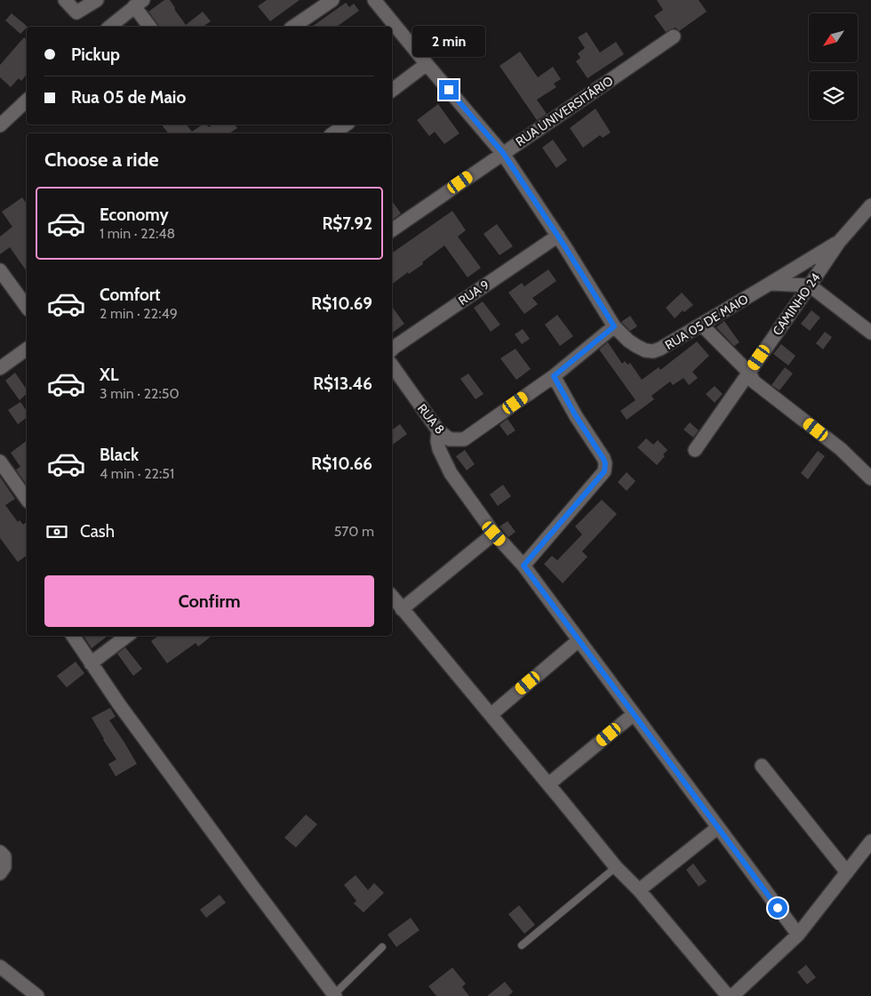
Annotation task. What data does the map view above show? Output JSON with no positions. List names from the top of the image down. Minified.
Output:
{"streets":{"street":["RUA UNIVERSITÁRIO","RUA 9","CAMINHO 24","RUA 05 DE MAIO","RUA 8"]},"crossings":[["RUA UNIVERSITÁRIO","RUA 05 DE MAIO"],["RUA 9","RUA 05 DE MAIO"],["CAMINHO 24","RUA 05 DE MAIO"]],"north":"bottom left","page":{"bubble":"2 min","banner":["Pickup","Rua 05 de Maio"],"heading":"Choose a ride","list":[{"name":"Economy","note":"1 min · 22:48","value":"R$7.92"},{"name":"Comfort","note":"2 min · 22:49","value":"R$10.69"},{"name":"XL","note":"3 min · 22:50","value":"R$13.46"},{"name":"Black","note":"4 min · 22:51","value":"R$10.66"}],"pay":["Cash","570 m"],"buttons":"Confirm"}}
